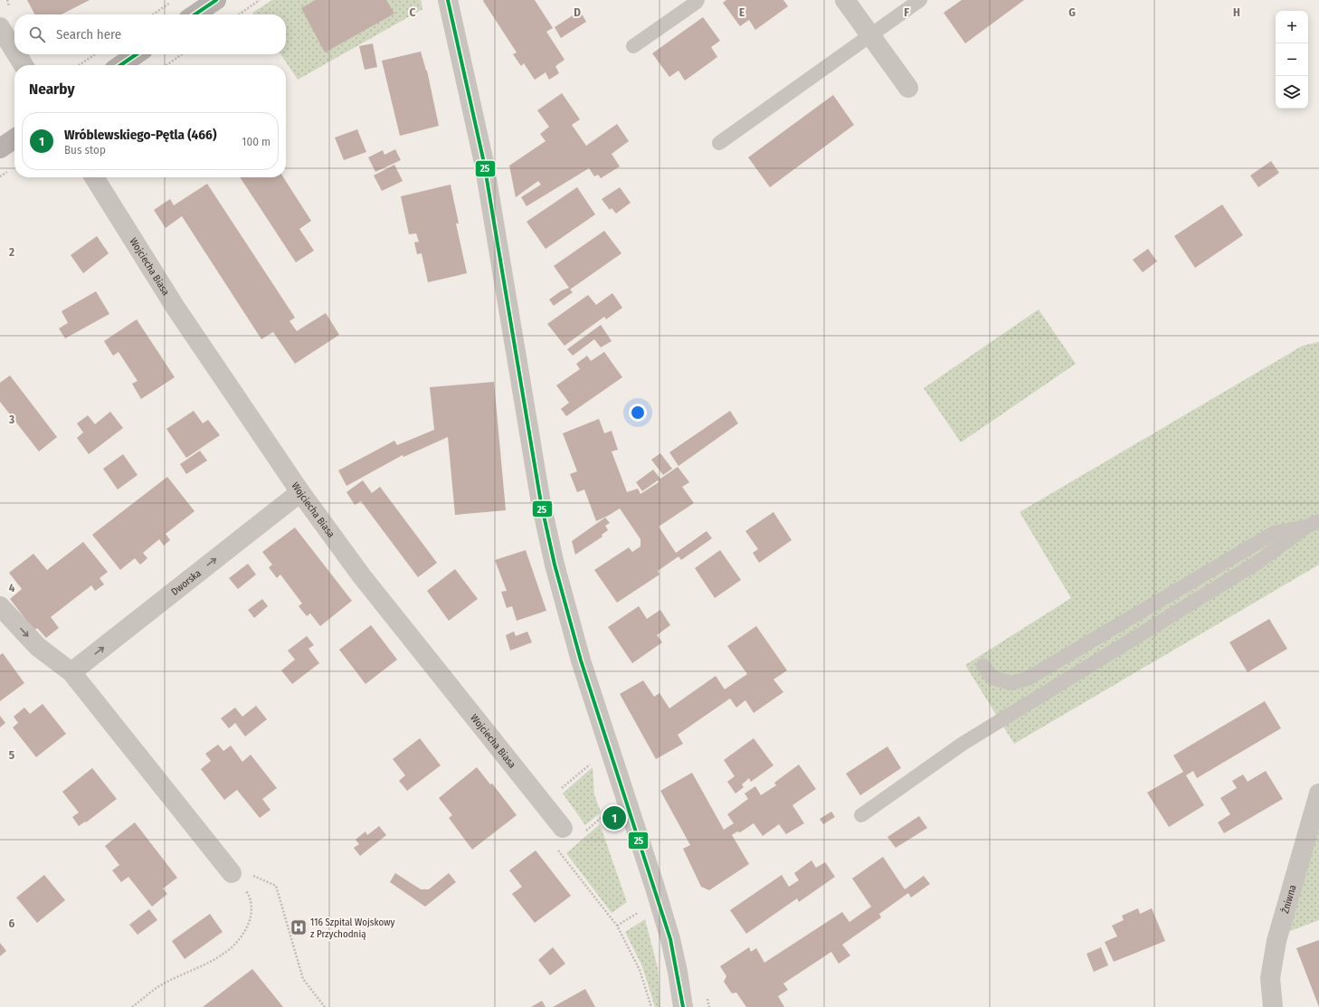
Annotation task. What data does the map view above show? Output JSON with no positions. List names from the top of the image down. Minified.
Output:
{"streets":{"street":["Wojciecha Biasa","Dworska","Żniwna"]},"crossings":[["Wojciecha Biasa","Dworska"]],"one_way":["Dworska"],"places":{"hospital":["116 Szpital Wojskowy z Przychodnią"]},"lines":["transit line 25"],"page":{"map_buttons":["+","−"],"search":"Search here","heading":"Nearby","list":[{"mark":"1","name":"Wróblewskiego-Pętla (466)","note":"Bus stop","value":"100 m"}],"pins":"1"},"grid":{"columns":["C","D","E","F","G","H"],"rows":["2","3","4","5","6"]}}
